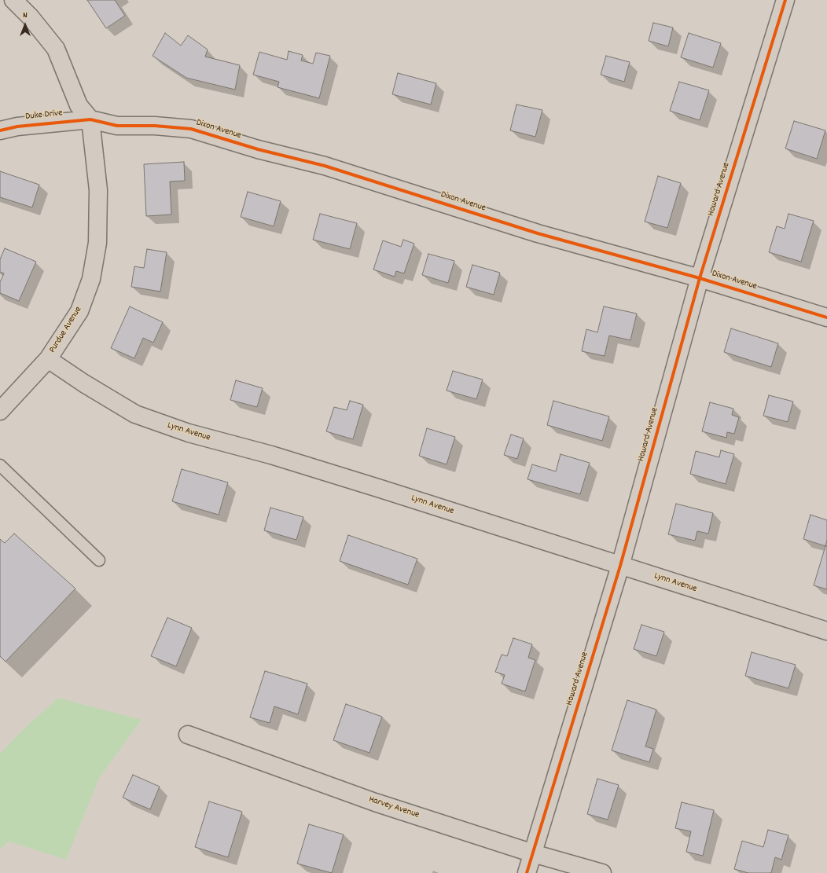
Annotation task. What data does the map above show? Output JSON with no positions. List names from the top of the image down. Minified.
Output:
{"streets":{"street":["Duke Drive","Dixon Avenue","Howard Avenue","Purdue Avenue","Lynn Avenue","Harvey Avenue"]},"crossings":[["Duke Drive","Dixon Avenue"],["Duke Drive","Purdue Avenue"],["Dixon Avenue","Howard Avenue"],["Dixon Avenue","Purdue Avenue"],["Howard Avenue","Lynn Avenue"],["Howard Avenue","Harvey Avenue"],["Purdue Avenue","Lynn Avenue"]],"north":"top"}
